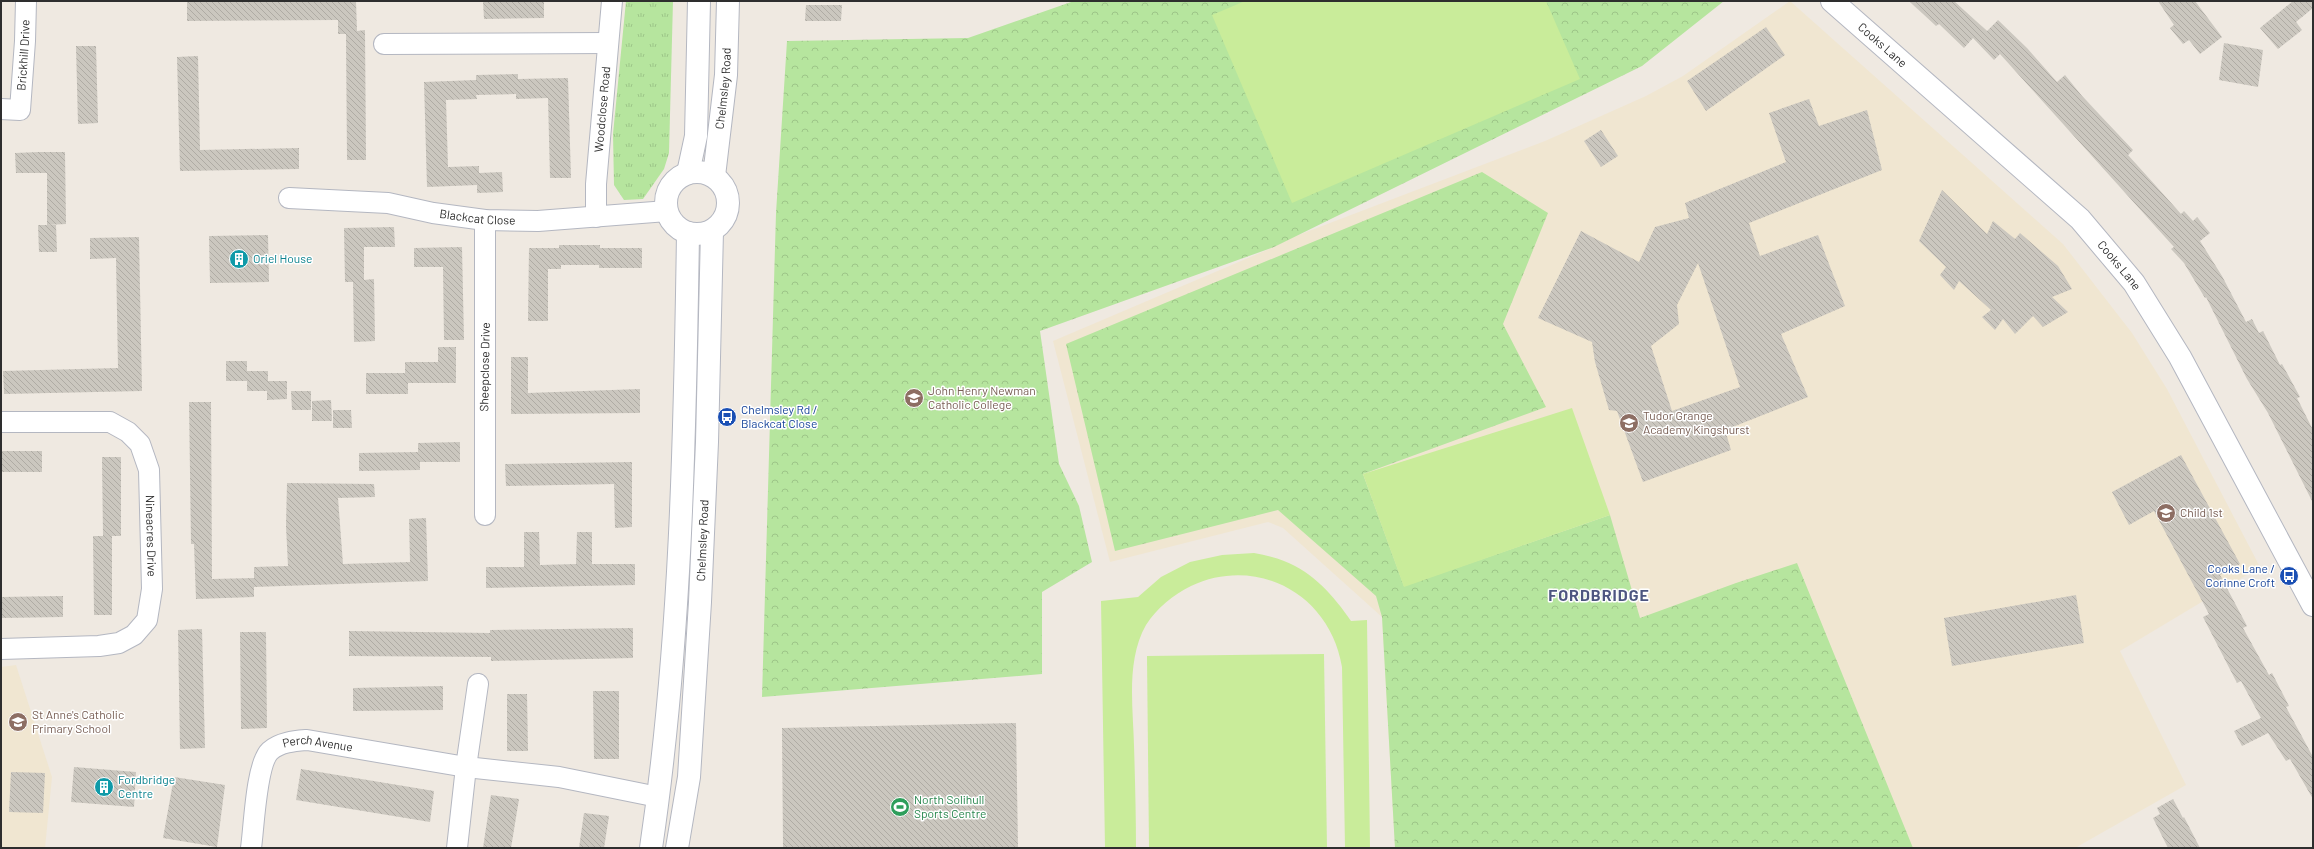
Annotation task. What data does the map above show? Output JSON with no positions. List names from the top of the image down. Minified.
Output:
{"streets":{"street":["Cooks Lane","Brickhill Drive","Chelmsley Road","Woodclose Road","Blackcat Close","Sheepclose Drive","Nineacres Drive","Perch Avenue"]},"crossings":[["Chelmsley Road","Blackcat Close"],["Chelmsley Road","Perch Avenue"],["Woodclose Road","Blackcat Close"],["Blackcat Close","Sheepclose Drive"]],"districts":["FORDBRIDGE"],"places":{"building":["Oriel House","Fordbridge Centre"],"school or university":["John Henry Newman Catholic College","Tudor Grange Academy Kingshurst","Child 1st","St Anne's Catholic Primary School"],"bus stop":["Chelmsley Rd / Blackcat Close","Cooks Lane / Corinne Croft"],"sports":["North Solihull Sports Centre"]}}
